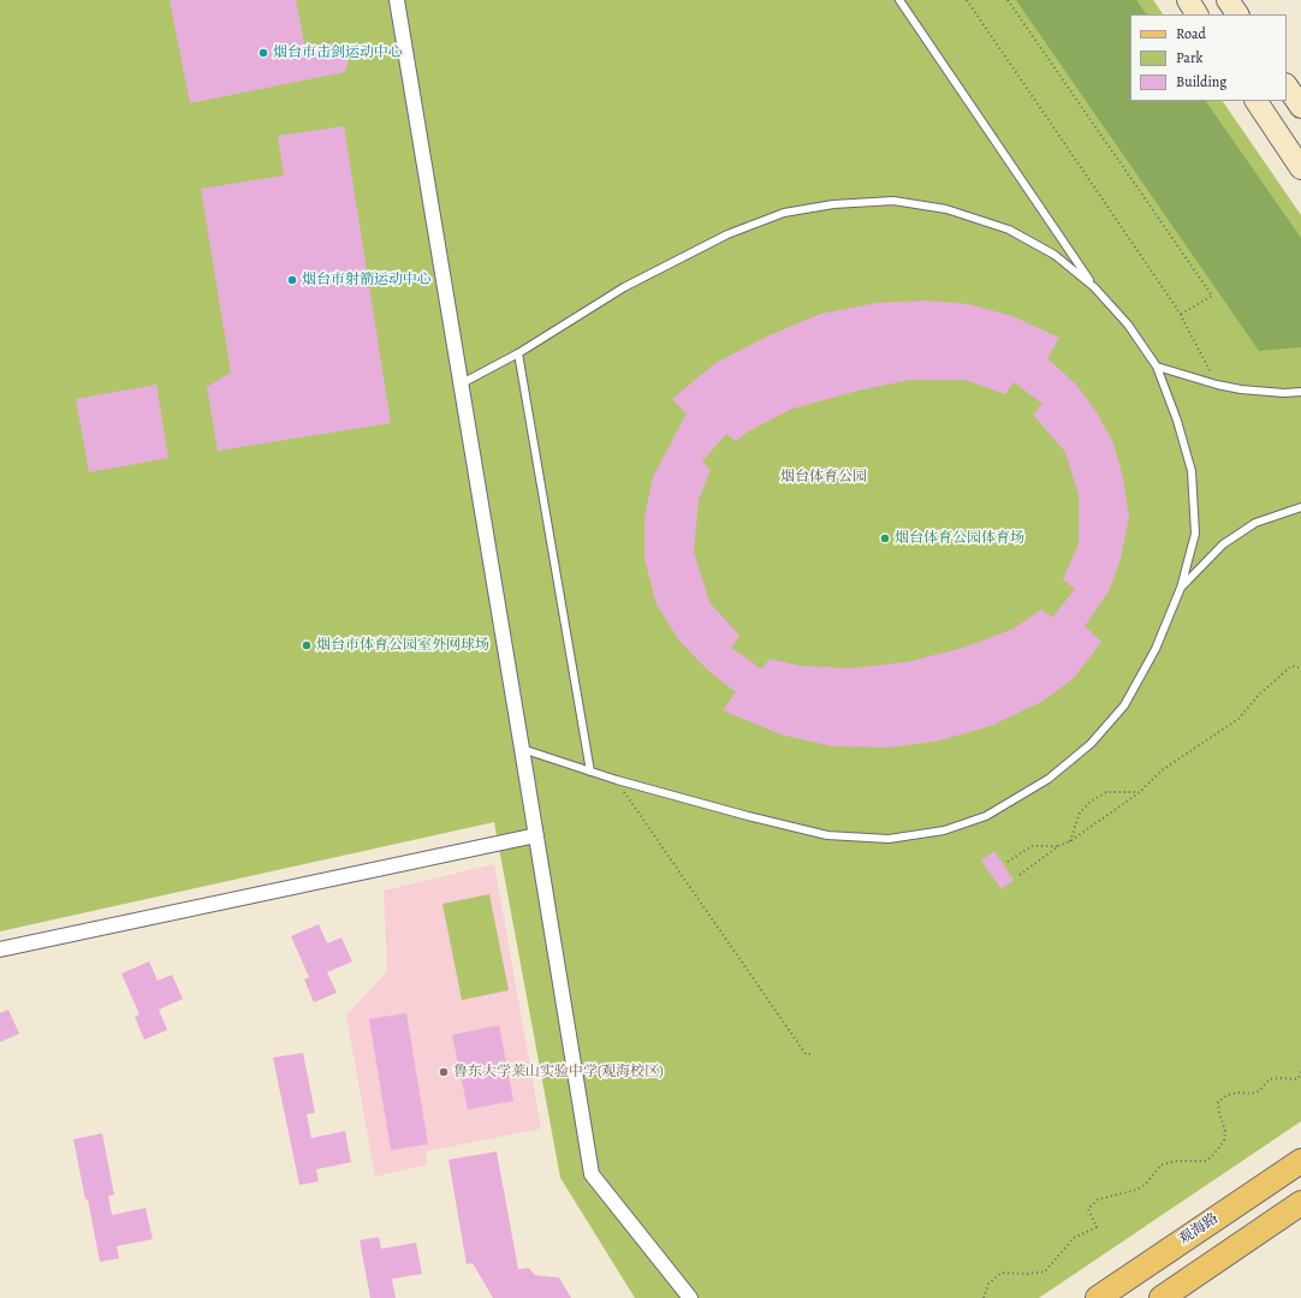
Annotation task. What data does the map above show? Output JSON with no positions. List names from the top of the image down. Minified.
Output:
{"streets":{"main road":["观海路"]},"parks":["烟台体育公园"],"places":["烟台市击剑运动中心","烟台市射箭运动中心","烟台体育公园体育场","烟台市体育公园室外网球场","鲁东大学莱山实验中学(观海校区)"],"legend":["Road","Park","Building"]}
